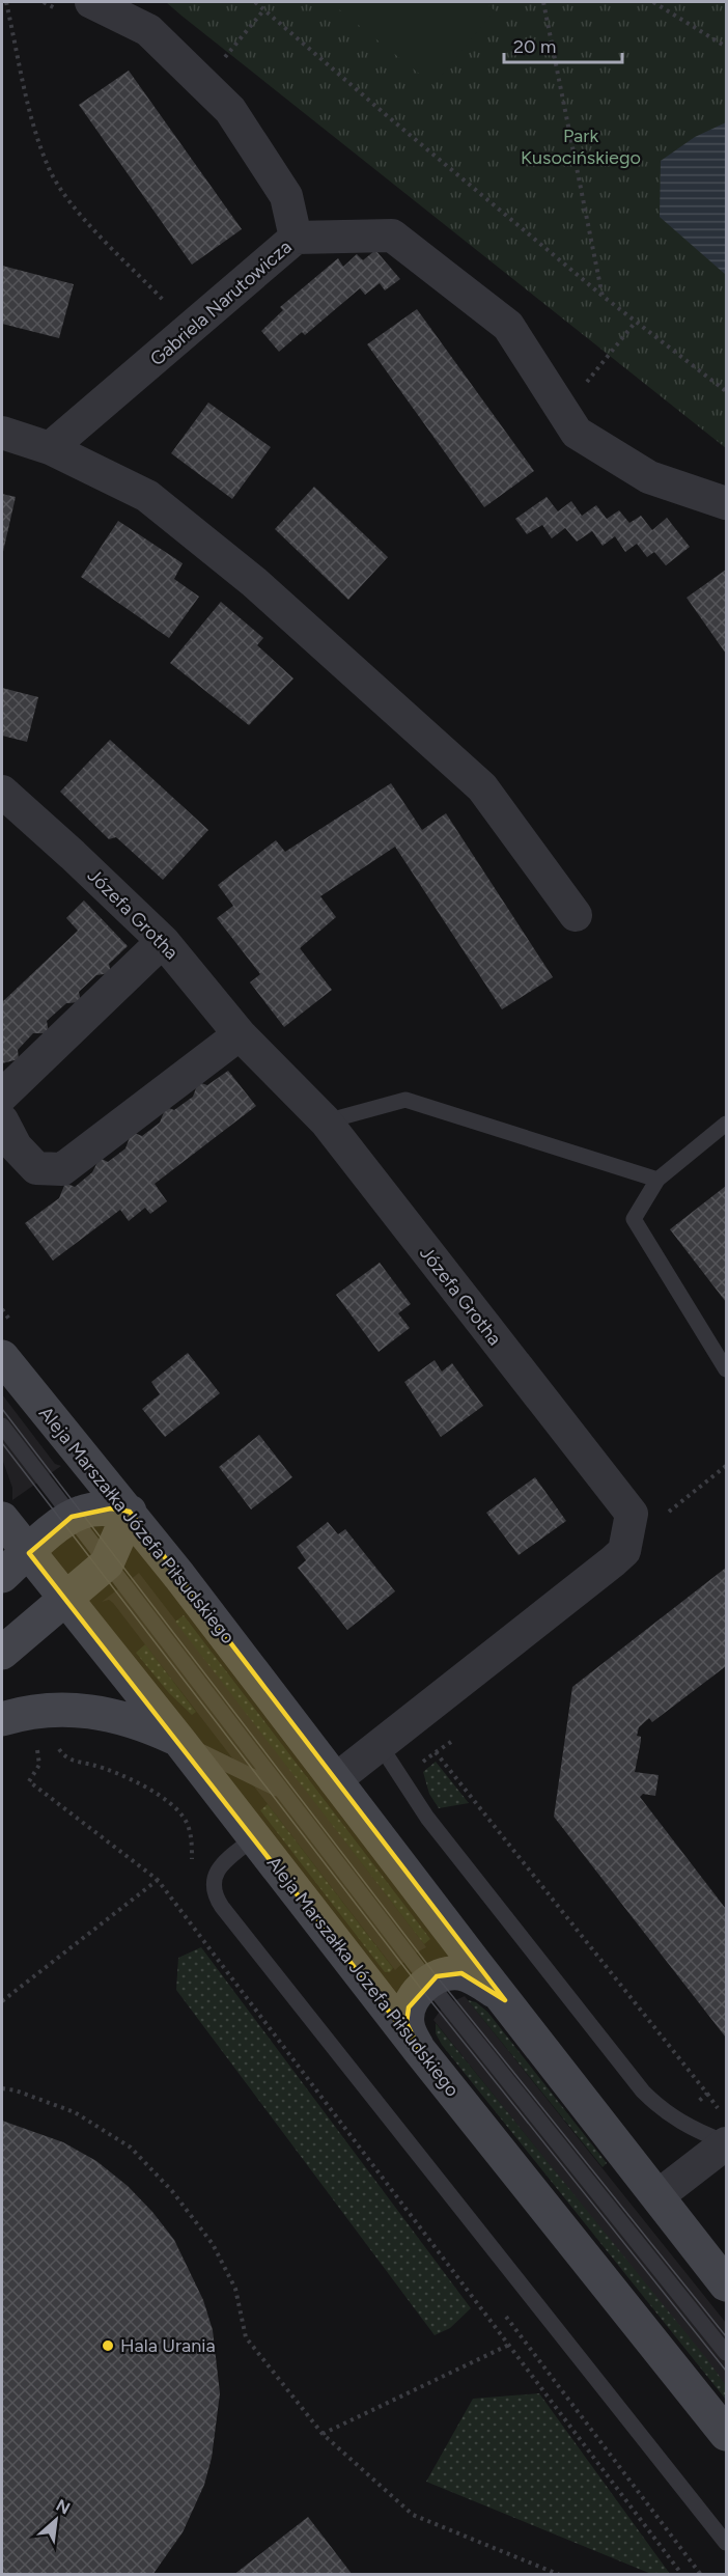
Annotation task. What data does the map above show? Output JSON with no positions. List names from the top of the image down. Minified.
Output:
{"streets":{"street":["Gabriela Narutowicza","Józefa Grotha","Aleja Marszałka Józefa Piłsudskiego"]},"parks":["Park Kusocińskiego"],"places":["Hala Urania"],"scale_bar":"20 m","north":"top right"}
